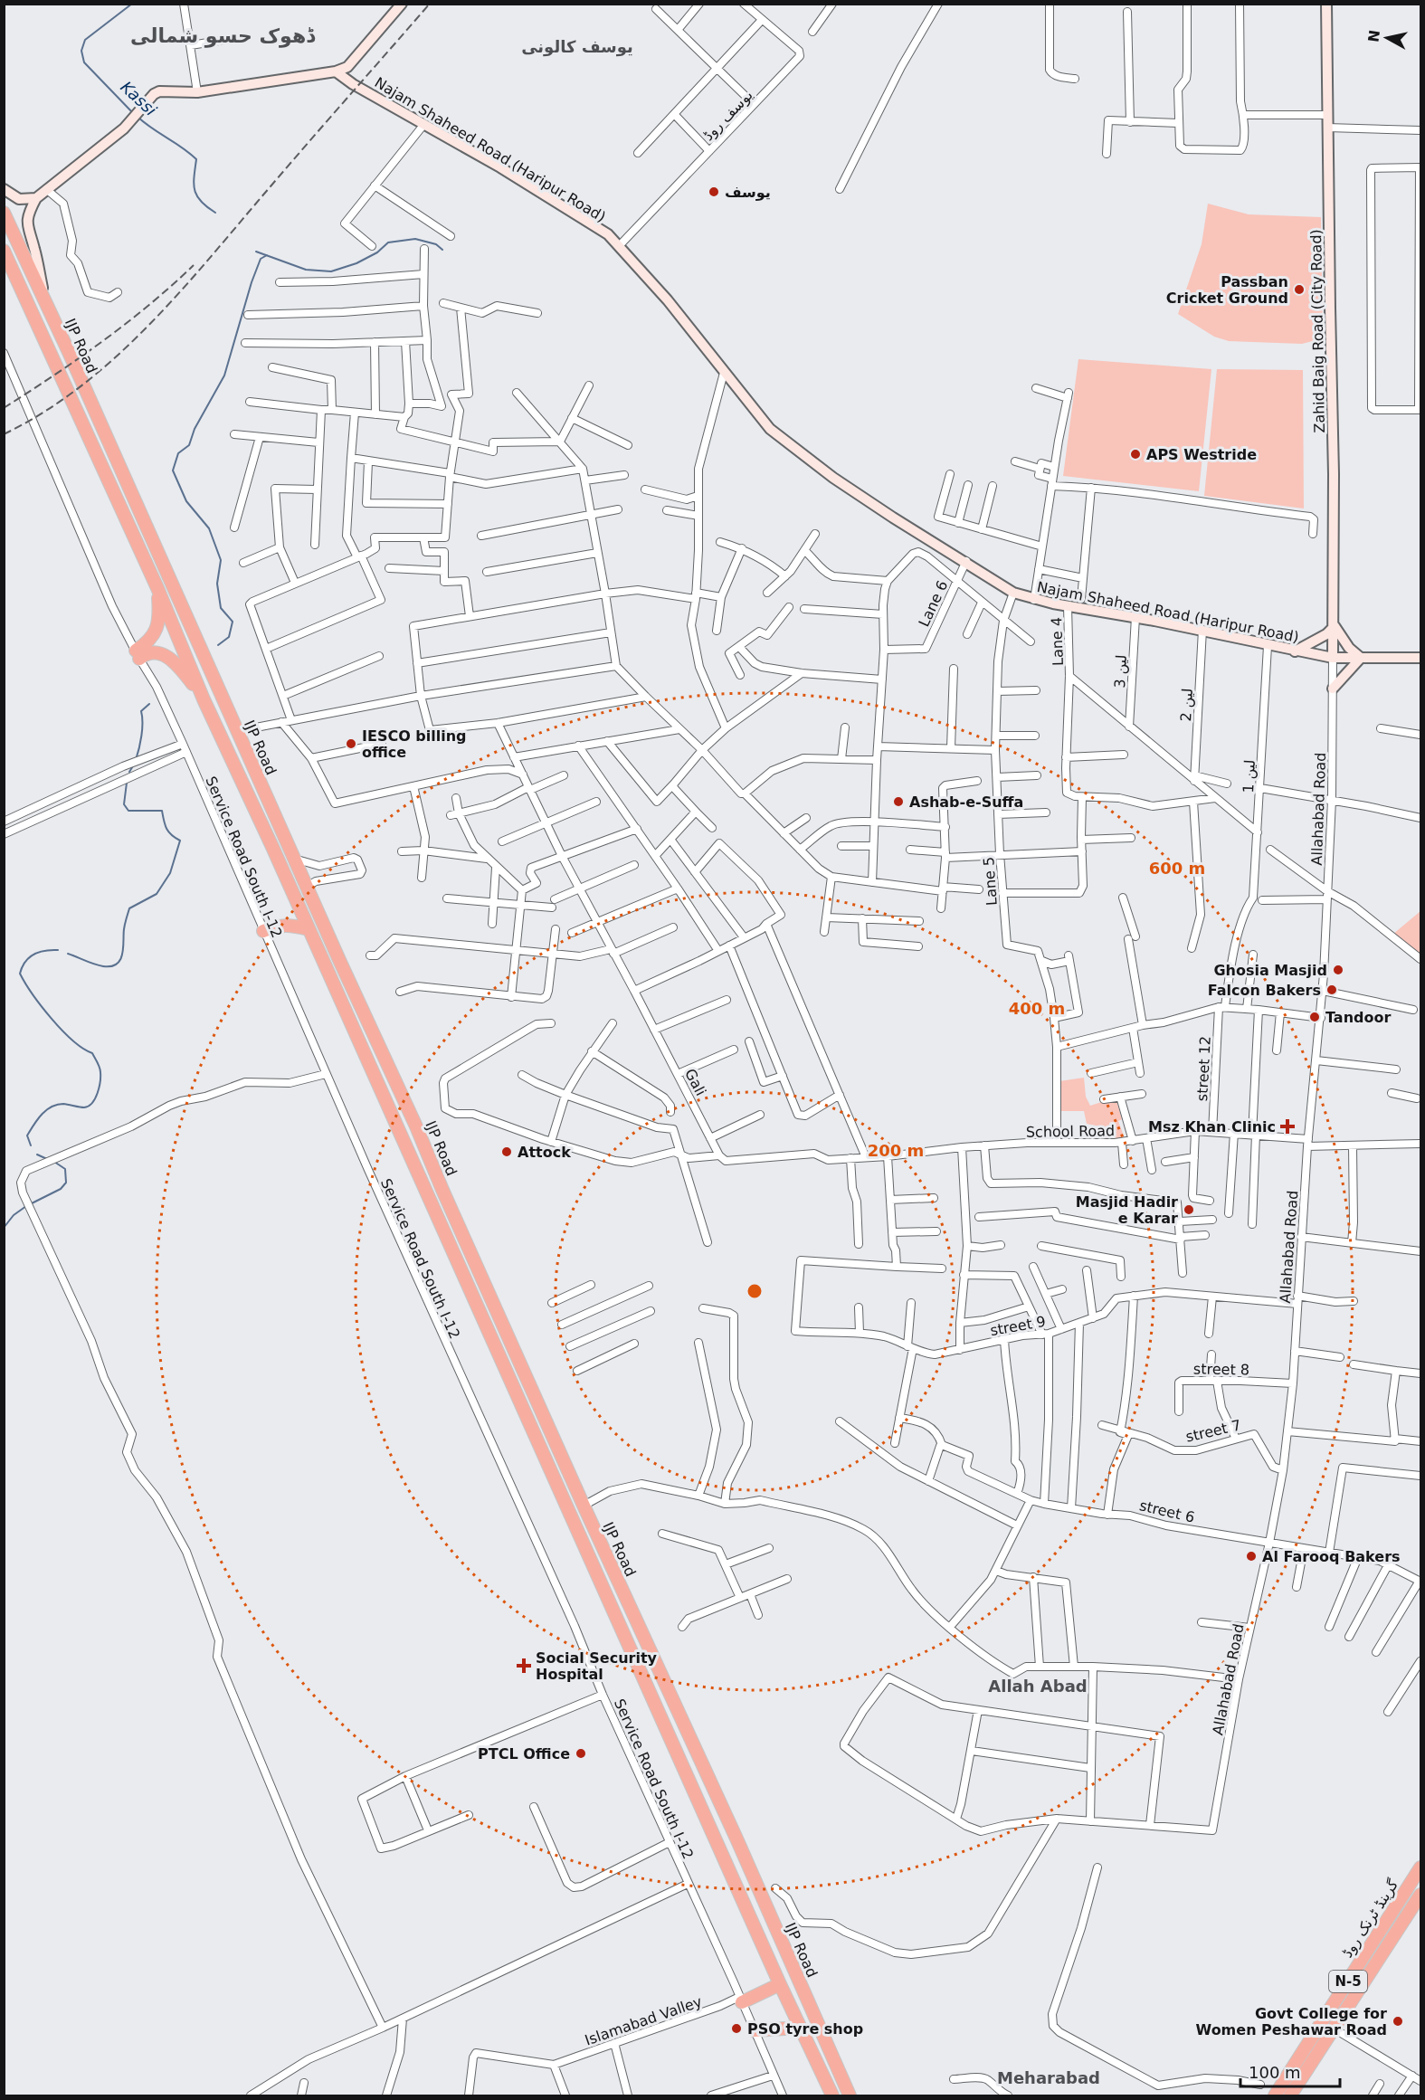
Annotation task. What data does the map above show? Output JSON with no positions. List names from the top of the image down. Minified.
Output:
{"streets":{"highway":["IJP Road","گرینڈ ٹرنک روڈ","N-5"],"main road":["Najam Shaheed Road (Haripur Road)","Zahid Baig Road (City Road)"],"street":["یوسف روڈ","Lane 6","Lane 4","لین 3","لین 2","لین 1","Allahabad Road","Service Road South I-12","Lane 5","street 12","Gali","School Road","street 9","street 8","street 7","street 6","Islamabad Valley"]},"crossings":[["یوسف روڈ","Najam Shaheed Road (Haripur Road)"],["Najam Shaheed Road (Haripur Road)","Zahid Baig Road (City Road)"],["Najam Shaheed Road (Haripur Road)","Lane 6"],["Najam Shaheed Road (Haripur Road)","Lane 4"],["Najam Shaheed Road (Haripur Road)","لین 3"],["Najam Shaheed Road (Haripur Road)","لین 2"],["Najam Shaheed Road (Haripur Road)","لین 1"],["Najam Shaheed Road (Haripur Road)","Allahabad Road"],["Najam Shaheed Road (Haripur Road)","Lane 5"],["Zahid Baig Road (City Road)","Allahabad Road"],["لین 1","street 12"],["Allahabad Road","School Road"],["Allahabad Road","street 9"],["Allahabad Road","street 8"],["Allahabad Road","street 7"],["Allahabad Road","street 6"],["Service Road South I-12","Islamabad Valley"],["street 12","School Road"],["Gali","School Road"]],"districts":["ڈھوک حسو شمالی","یوسف کالونی","Allah Abad","Meharabad"],"water":["Kassi"],"places":{"other":["یوسف","Passban Cricket Ground","APS Westride","IESCO billing office","Ashab-e-Suffa","Ghosia Masjid","Falcon Bakers","Tandoor","Attock","Masjid Hadir e Karar","Al Farooq Bakers","PTCL Office","Govt College for Women Peshawar Road","PSO tyre shop"],"health":["Msz Khan Clinic","Social Security Hospital"]},"scale_bar":"100 m","north":"left","rings":["600 m","400 m","200 m"]}
